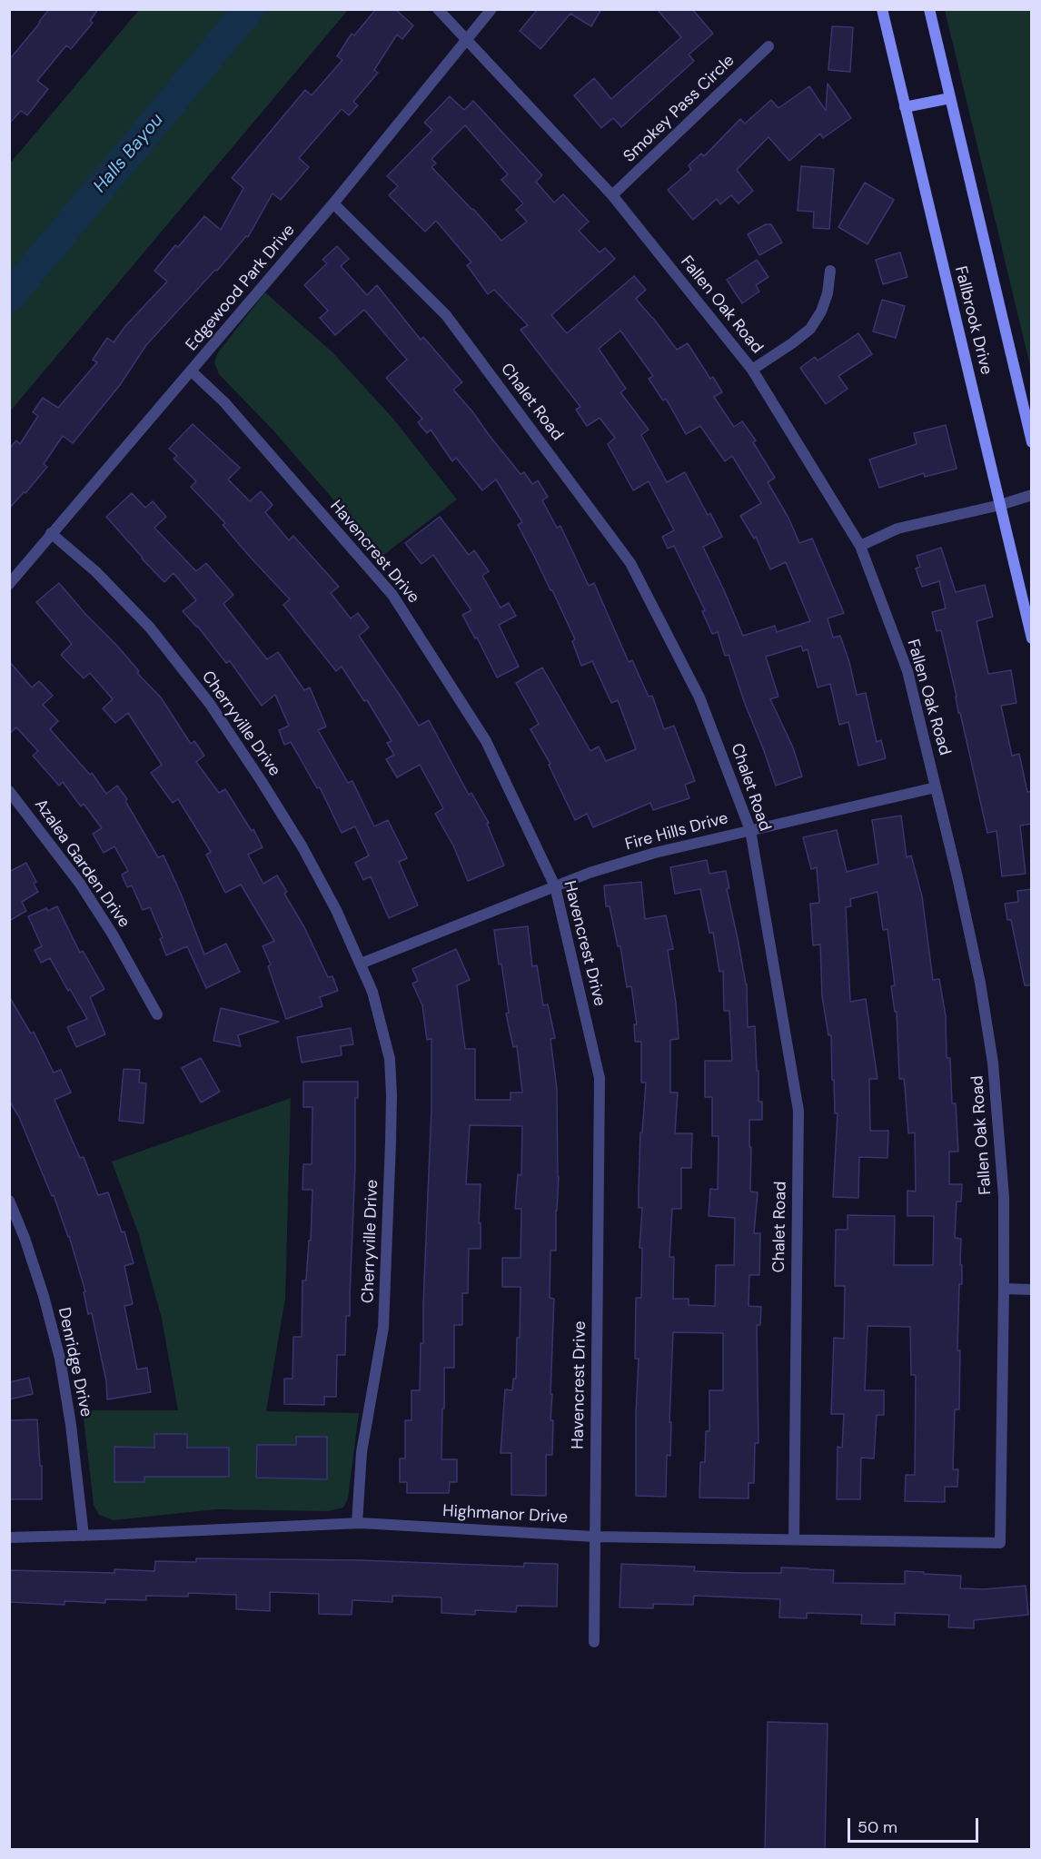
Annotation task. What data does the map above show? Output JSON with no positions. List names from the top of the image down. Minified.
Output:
{"streets":{"main road":["Fallbrook Drive"],"street":["Smokey Pass Circle","Edgewood Park Drive","Fallen Oak Road","Chalet Road","Havencrest Drive","Cherryville Drive","Fire Hills Drive","Azalea Garden Drive","Denridge Drive","Highmanor Drive"]},"crossings":[["Smokey Pass Circle","Fallen Oak Road"],["Edgewood Park Drive","Fallen Oak Road"],["Edgewood Park Drive","Chalet Road"],["Edgewood Park Drive","Havencrest Drive"],["Edgewood Park Drive","Cherryville Drive"],["Fallen Oak Road","Fire Hills Drive"],["Fallen Oak Road","Highmanor Drive"],["Chalet Road","Fire Hills Drive"],["Chalet Road","Highmanor Drive"],["Havencrest Drive","Fire Hills Drive"],["Havencrest Drive","Highmanor Drive"],["Cherryville Drive","Highmanor Drive"],["Denridge Drive","Highmanor Drive"]],"water":["Halls Bayou"],"scale_bar":"50 m"}
